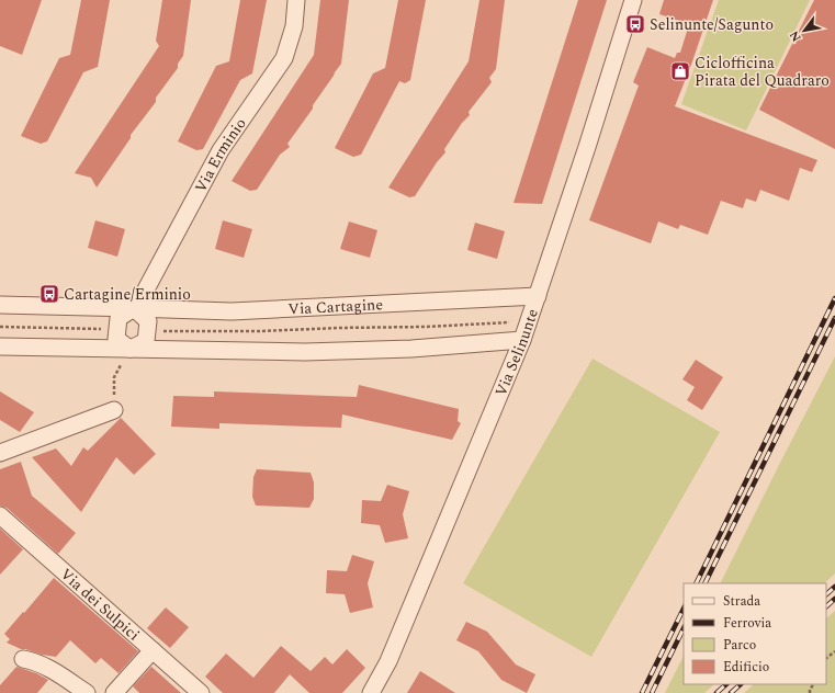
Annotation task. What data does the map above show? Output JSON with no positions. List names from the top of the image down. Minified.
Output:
{"streets":{"street":["Via Erminio","Via Cartagine","Via Selinunte","Via dei Sulpici"]},"crossings":[["Via Erminio","Via Cartagine"],["Via Cartagine","Via Selinunte"]],"places":{"bus stop":["Selinunte/Sagunto","Cartagine/Erminio"],"shop":["Ciclofficina Pirata del Quadraro"]},"legend":["Strada","Ferrovia","Parco","Edificio"],"north":"bottom left"}
